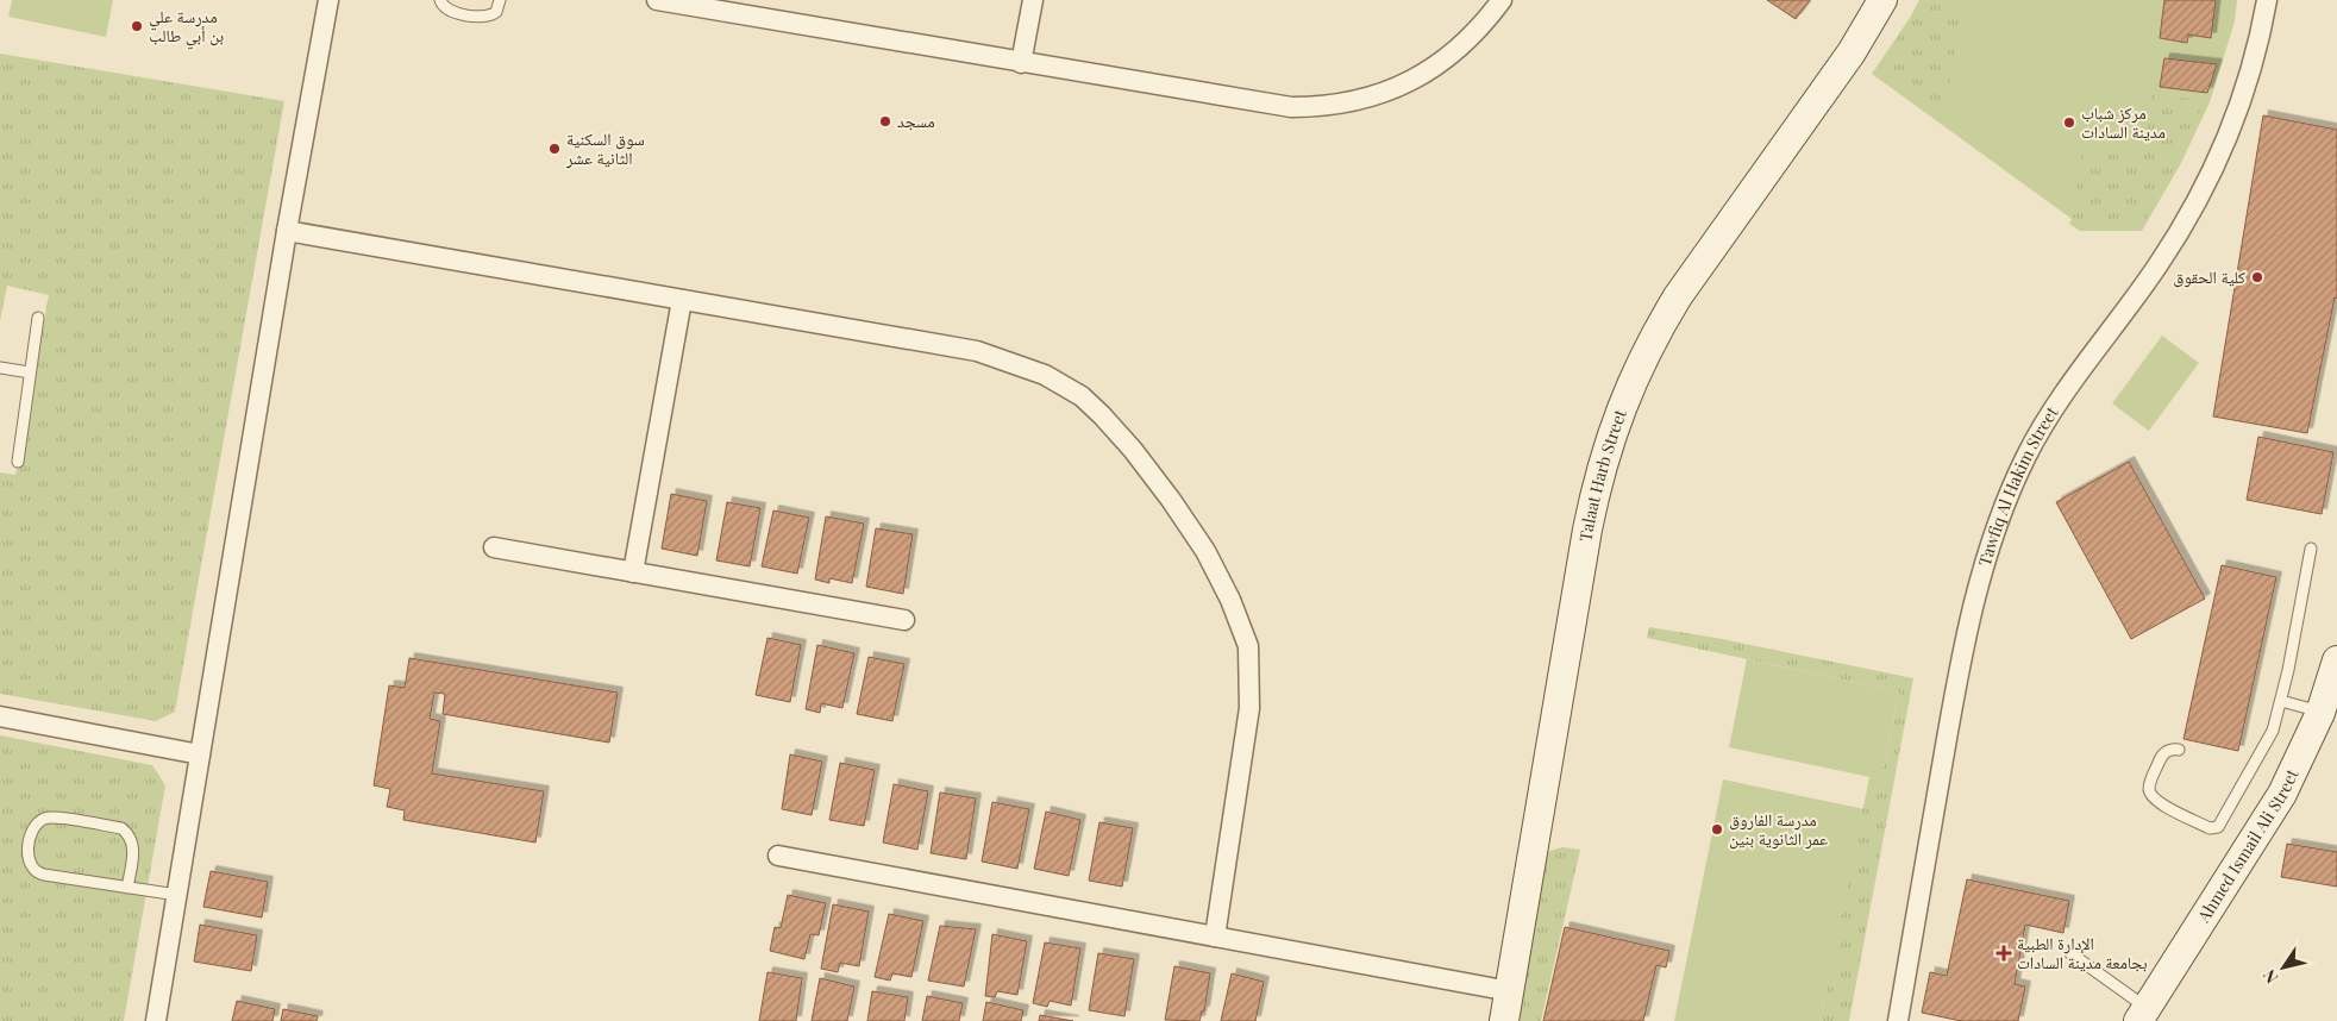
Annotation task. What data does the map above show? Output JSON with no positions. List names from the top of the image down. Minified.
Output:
{"streets":{"street":["Talaat Harb Street","Tawfiq Al Hakim Street","Ahmed Ismail Ali Street"]},"places":{"other":["مدرسة علي بن أبي طالب","مسجد","مركز شباب مدينة السادات","سوق السكنية الثانية عشر","كلية الحقوق","مدرسة الفاروق عمر الثانوية بنين"],"health":["الإدارة الطبية بجامعة مدينة السادات"]},"north":"bottom left"}
